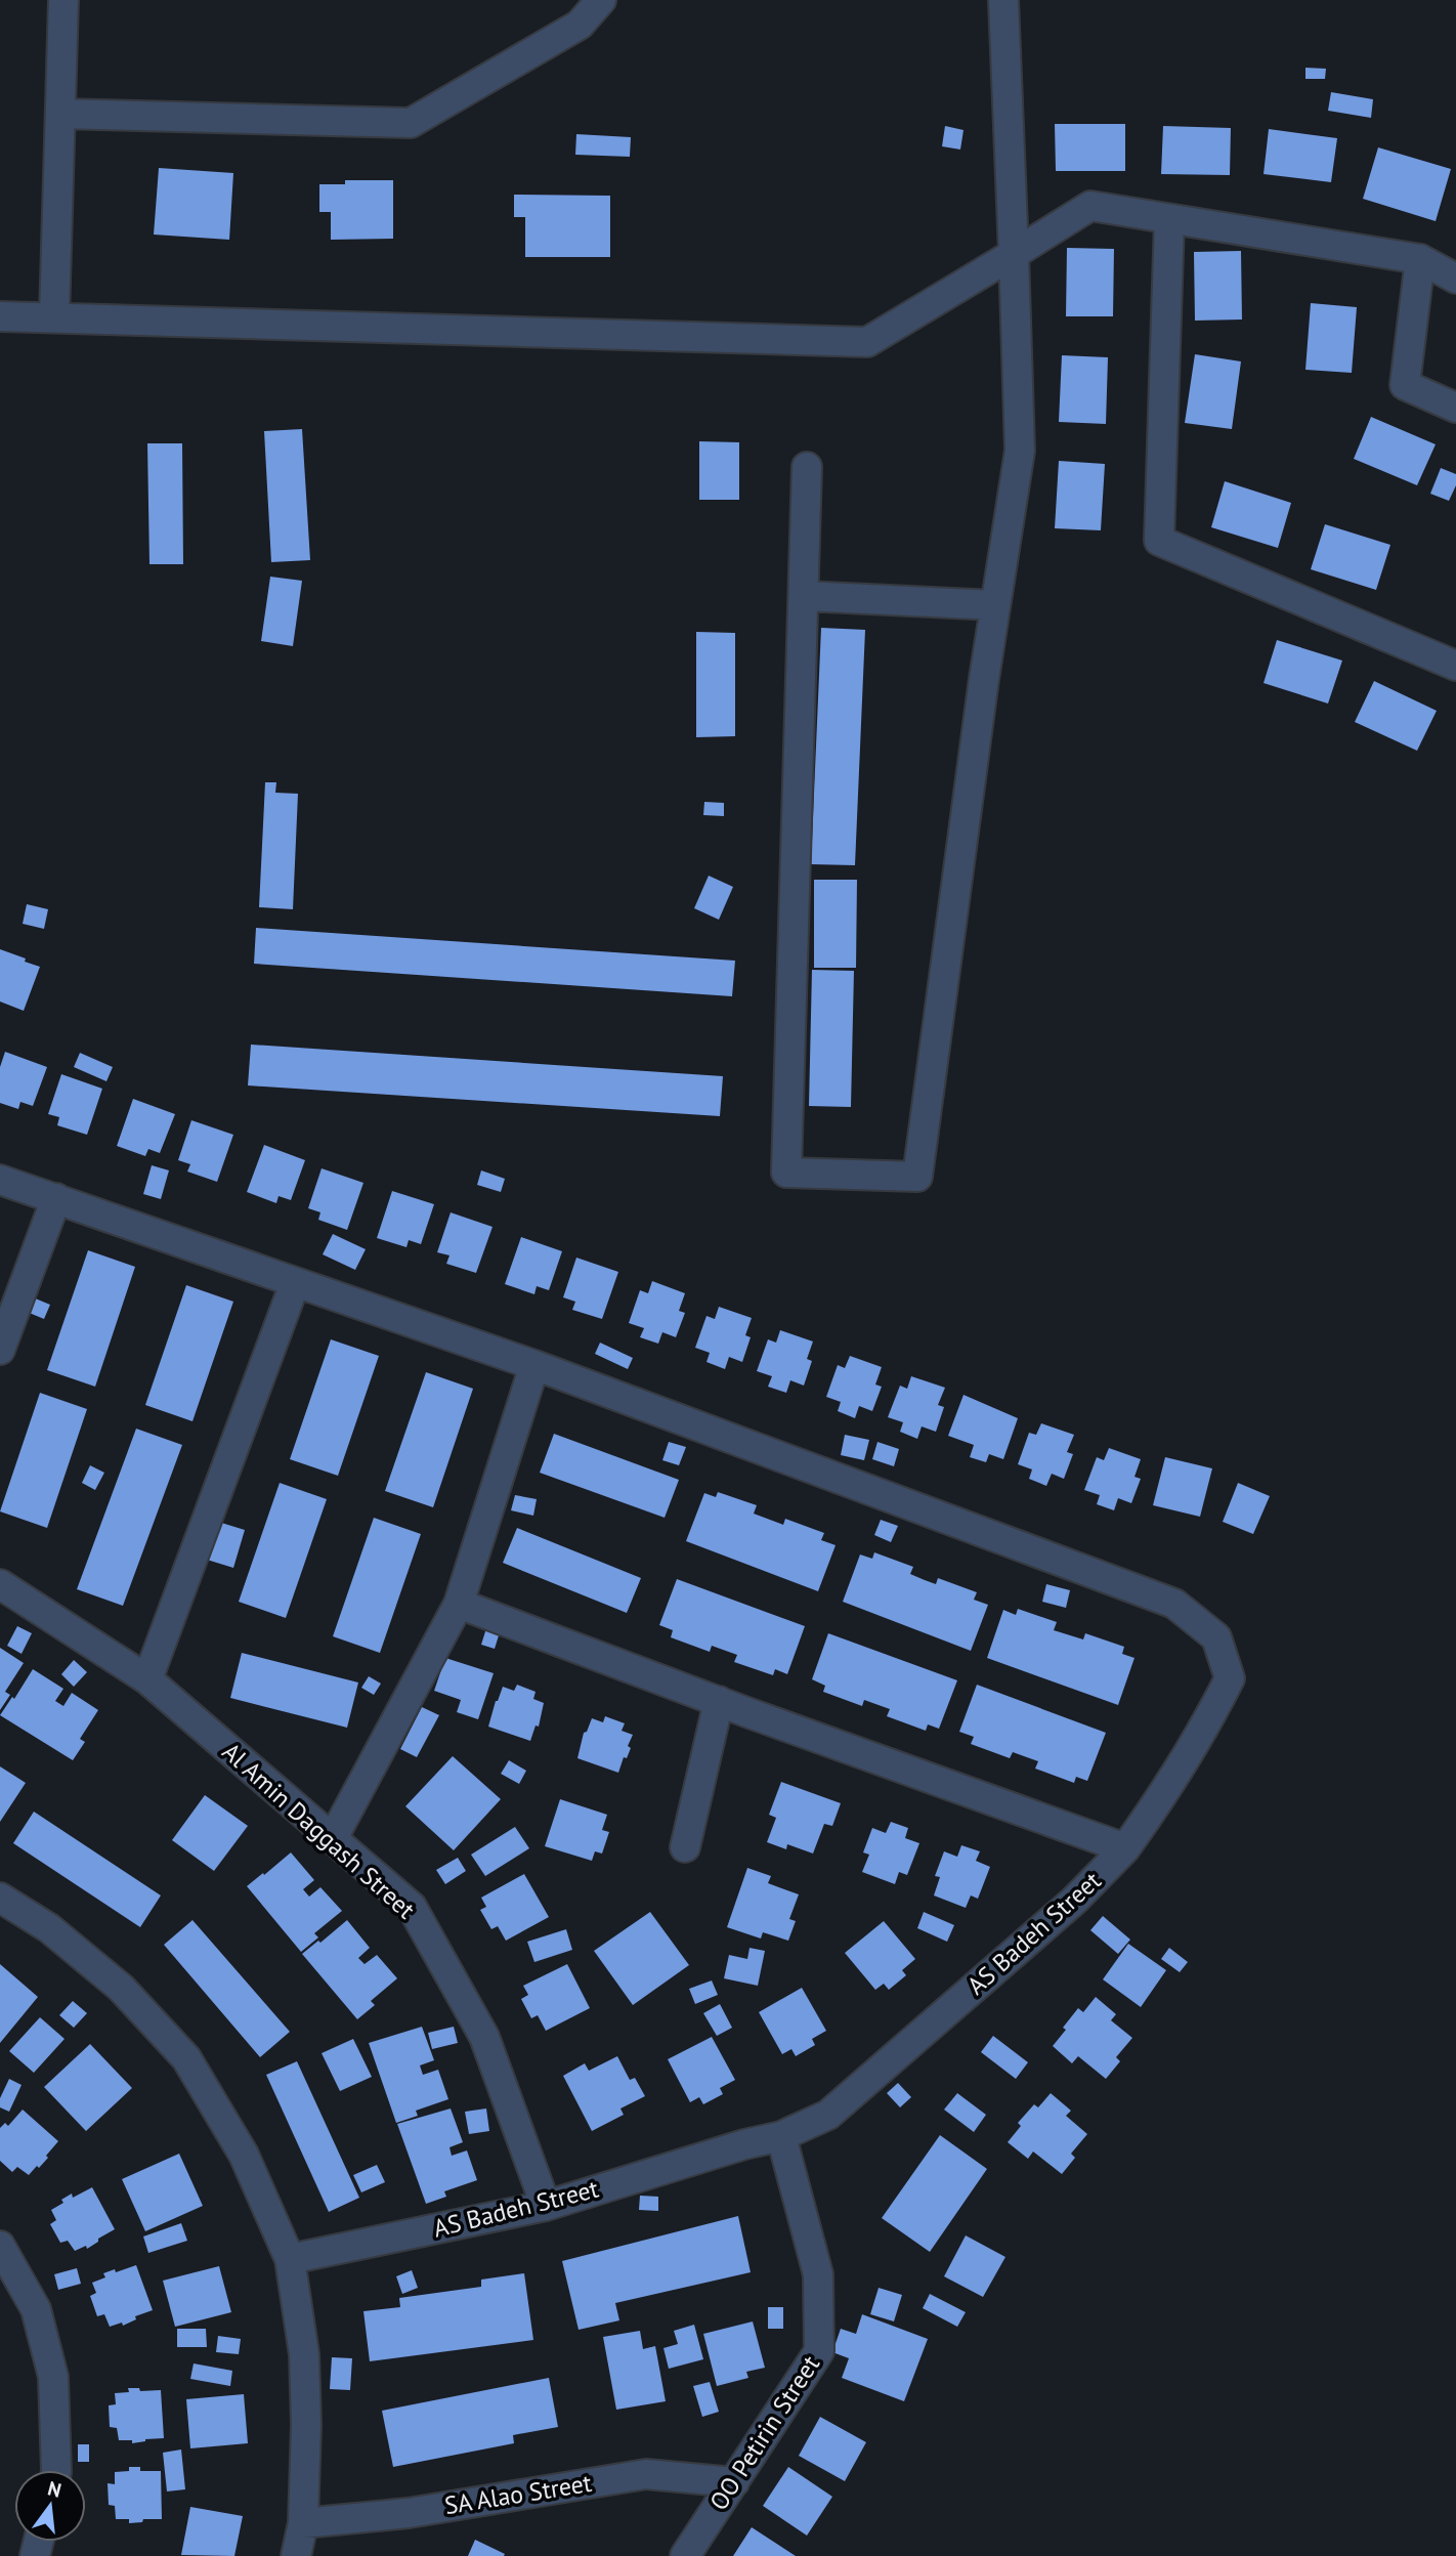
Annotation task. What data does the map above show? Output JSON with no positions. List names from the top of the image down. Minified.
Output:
{"streets":{"street":["Al Amin Daggash Street","AS Badeh Street","OO Petirin Street","SA Alao Street"]},"crossings":[["Al Amin Daggash Street","AS Badeh Street"],["AS Badeh Street","OO Petirin Street"],["OO Petirin Street","SA Alao Street"]],"north":"top"}
